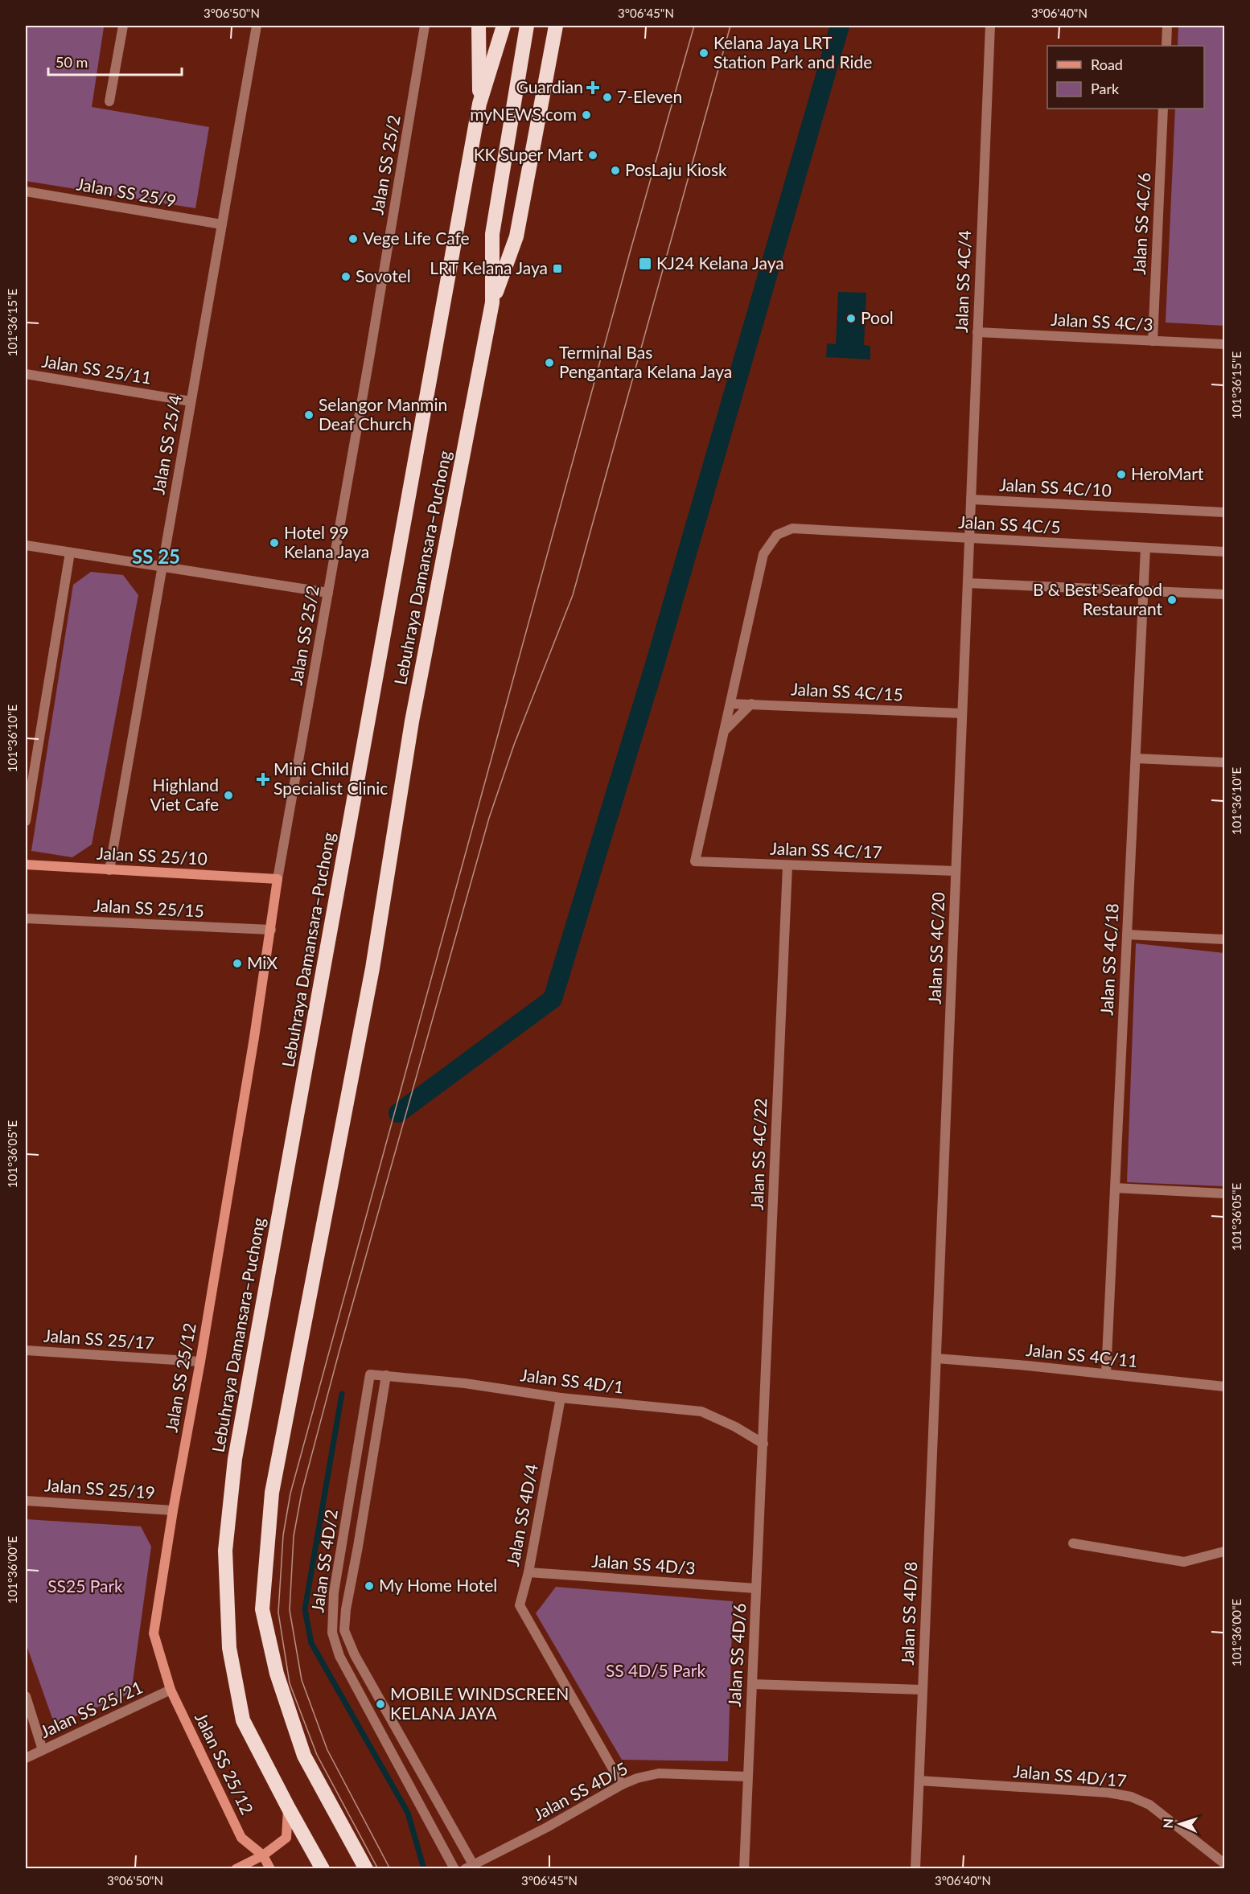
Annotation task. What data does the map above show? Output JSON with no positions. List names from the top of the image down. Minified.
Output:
{"streets":{"highway":["Lebuhraya Damansara–Puchong"],"street":["Jalan SS 25/2","Jalan SS 25/9","Jalan SS 4C/6","Jalan SS 4C/4","Jalan SS 4C/3","Jalan SS 25/11","Jalan SS 25/4","Jalan SS 4C/10","Jalan SS 4C/5","Jalan SS 4C/15","Jalan SS 4C/17","Jalan SS 25/10","Jalan SS 25/15","Jalan SS 4C/20","Jalan SS 4C/18","Jalan SS 4C/22","Jalan SS 25/17","Jalan SS 4C/11","Jalan SS 25/12","Jalan SS 4D/1","Jalan SS 25/19","Jalan SS 4D/4","Jalan SS 4D/2","Jalan SS 4D/3","Jalan SS 4D/8","Jalan SS 4D/6","Jalan SS 25/21","Jalan SS 4D/17","Jalan SS 4D/5"]},"crossings":[["Jalan SS 25/2","Jalan SS 25/10"],["Jalan SS 25/2","Jalan SS 25/12"],["Jalan SS 25/9","Jalan SS 25/4"],["Jalan SS 4C/6","Jalan SS 4C/3"],["Jalan SS 4C/4","Jalan SS 4C/3"],["Jalan SS 4C/4","Jalan SS 4C/10"],["Jalan SS 4C/4","Jalan SS 4C/5"],["Jalan SS 4C/4","Jalan SS 4C/20"],["Jalan SS 25/11","Jalan SS 25/4"],["Jalan SS 25/4","Jalan SS 25/10"],["Jalan SS 4C/5","Jalan SS 4C/15"],["Jalan SS 4C/5","Jalan SS 4C/20"],["Jalan SS 4C/5","Jalan SS 4C/18"],["Jalan SS 4C/15","Jalan SS 4C/20"],["Jalan SS 4C/17","Jalan SS 4C/20"],["Jalan SS 4C/17","Jalan SS 4C/22"],["Jalan SS 25/10","Jalan SS 25/12"],["Jalan SS 25/15","Jalan SS 25/12"],["Jalan SS 4C/20","Jalan SS 4C/11"],["Jalan SS 4C/20","Jalan SS 4D/8"],["Jalan SS 4C/18","Jalan SS 4C/11"],["Jalan SS 4C/22","Jalan SS 4D/1"],["Jalan SS 4C/22","Jalan SS 4D/6"],["Jalan SS 25/17","Jalan SS 25/12"],["Jalan SS 4C/11","Jalan SS 4D/8"],["Jalan SS 25/12","Jalan SS 25/19"],["Jalan SS 25/12","Jalan SS 25/21"],["Jalan SS 4D/1","Jalan SS 4D/4"],["Jalan SS 4D/1","Jalan SS 4D/2"],["Jalan SS 4D/1","Jalan SS 4D/6"],["Jalan SS 4D/4","Jalan SS 4D/3"],["Jalan SS 4D/4","Jalan SS 4D/5"],["Jalan SS 4D/3","Jalan SS 4D/6"],["Jalan SS 4D/8","Jalan SS 4D/17"],["Jalan SS 4D/6","Jalan SS 4D/5"]],"districts":["SS 25"],"parks":["SS25 Park","SS 4D/5 Park"],"places":{"other":["Kelana Jaya LRT Station Park and Ride","7-Eleven","myNEWS.com","KK Super Mart","PosLaju Kiosk","Vege Life Cafe","Sovotel","Pool","Terminal Bas Pengantara Kelana Jaya","Selangor Manmin Deaf Church","HeroMart","Hotel 99 Kelana Jaya","B & Best Seafood Restaurant","Highland Viet Cafe","MiX","My Home Hotel","MOBILE WINDSCREEN KELANA JAYA"],"health":["Guardian","Mini Child Specialist Clinic"],"transit":["KJ24 Kelana Jaya","LRT Kelana Jaya"]},"legend":["Road","Park"],"scale_bar":"50 m","north":"left","coordinates":["3°06'50\"N","3°06'45\"N","3°06'40\"N","101°36'15\"E","101°36'10\"E","101°36'05\"E","101°36'00\"E"]}
